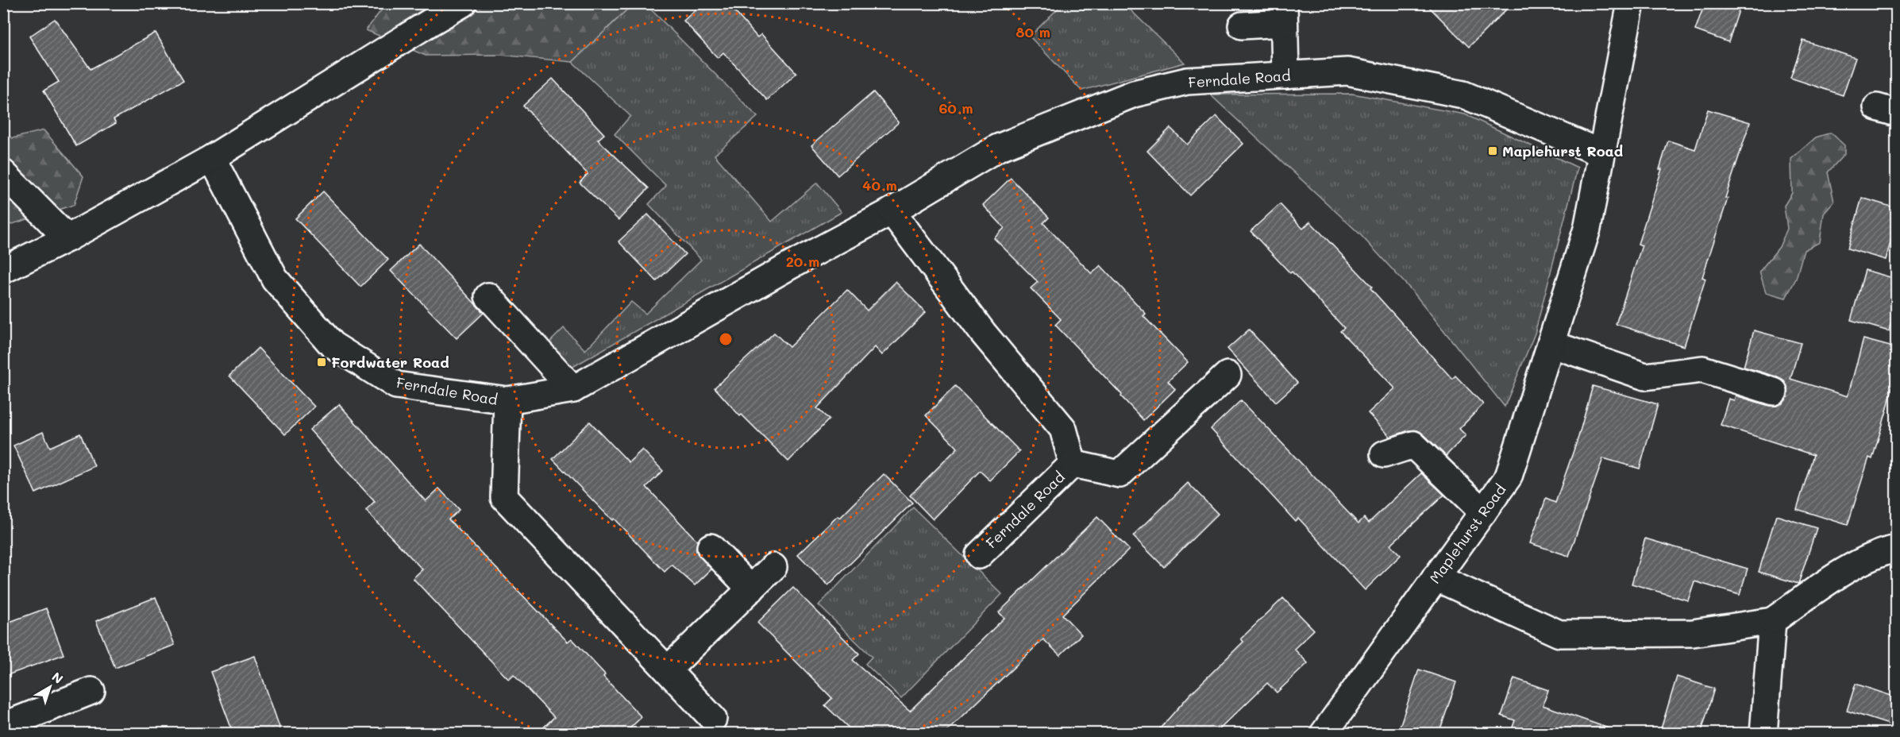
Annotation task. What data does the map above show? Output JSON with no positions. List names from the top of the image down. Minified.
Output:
{"streets":{"street":["Ferndale Road","Maplehurst Road"]},"crossings":[["Ferndale Road","Maplehurst Road"]],"places":{"transit":["Maplehurst Road","Fordwater Road"]},"north":"top right","rings":["80 m","60 m","40 m","20 m"]}
